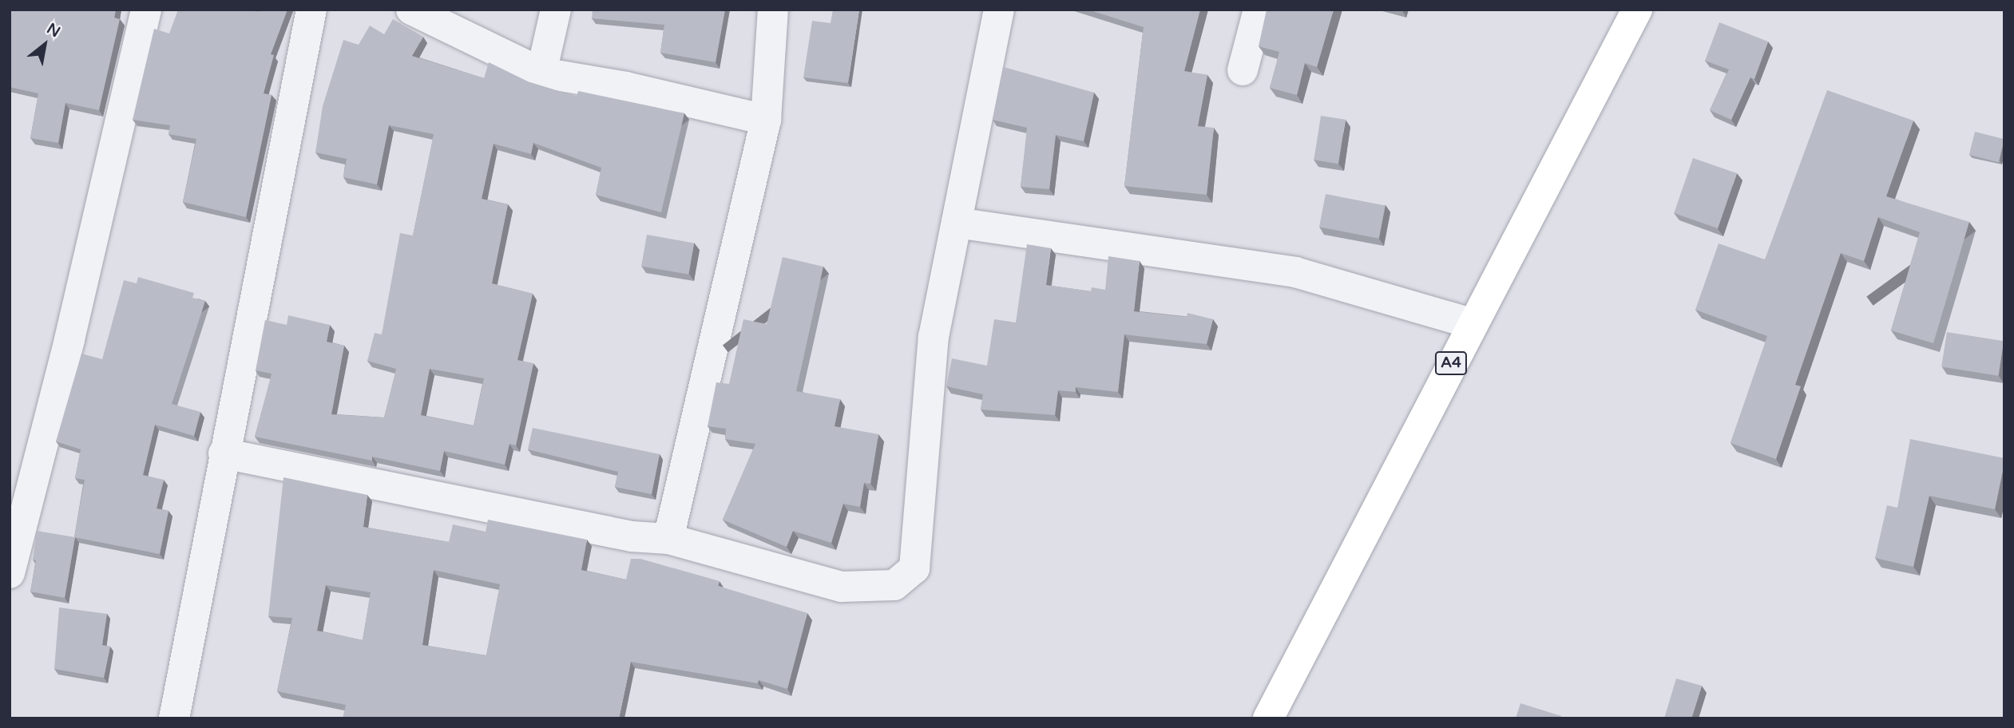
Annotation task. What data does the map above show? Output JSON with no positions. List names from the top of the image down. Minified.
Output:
{"streets":{"highway":["A4"]},"north":"top right"}
